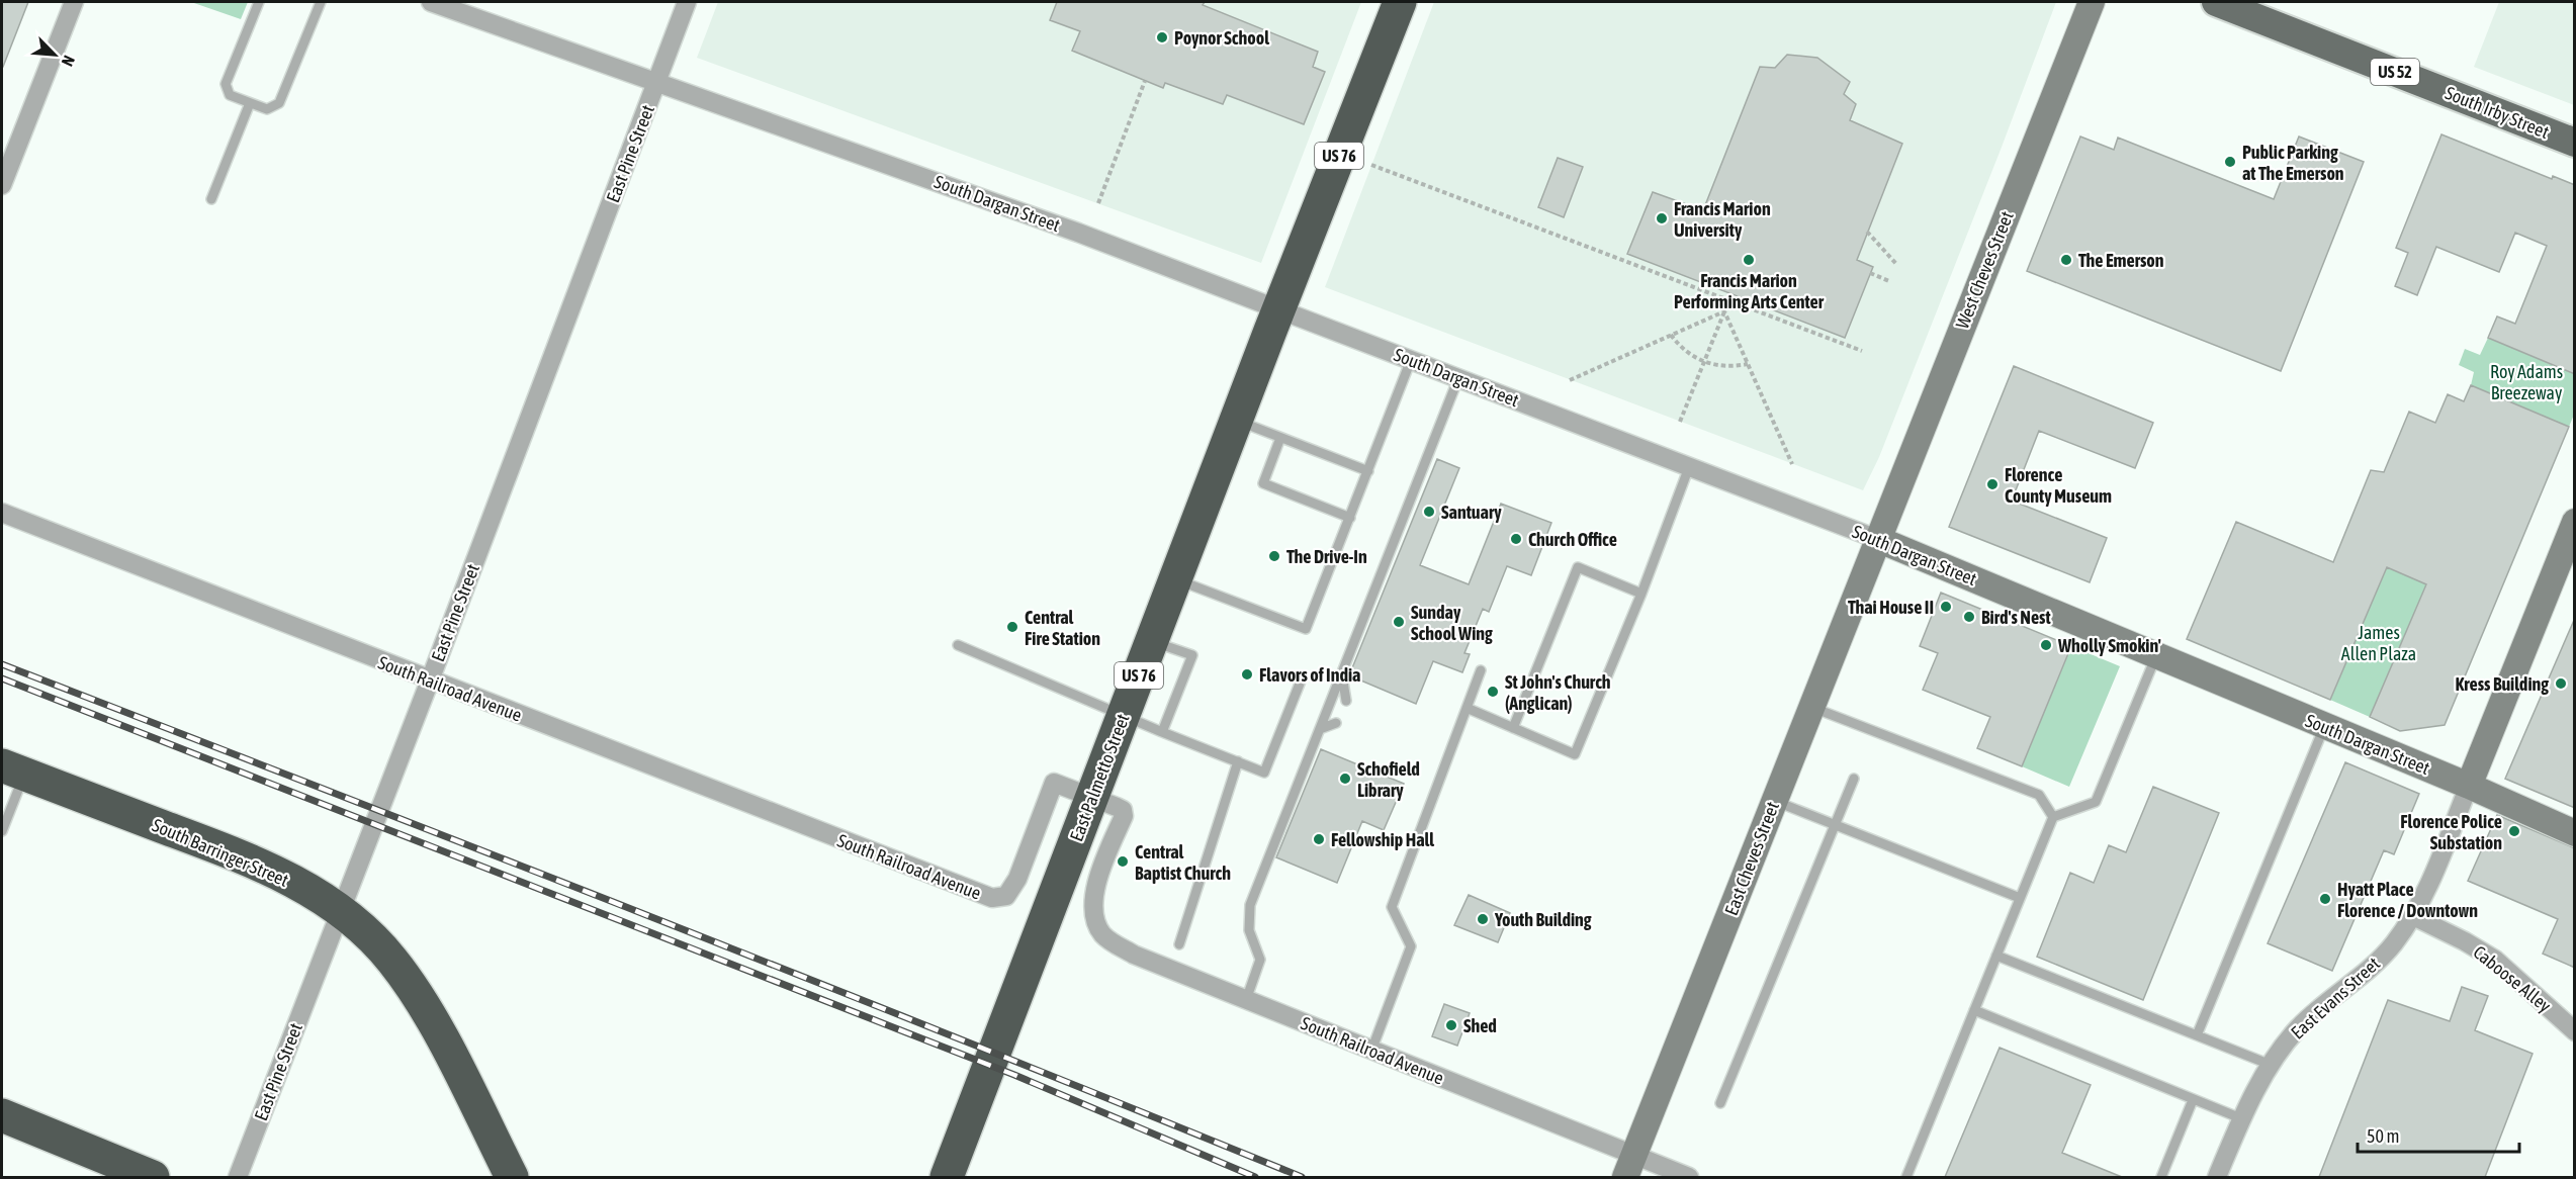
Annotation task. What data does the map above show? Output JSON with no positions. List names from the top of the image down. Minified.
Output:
{"streets":{"highway":["US 76","East Palmetto Street","South Barringer Street"],"main road":["US 52","South Irby Street","South Dargan Street","West Cheves Street","East Cheves Street"],"street":["East Pine Street","South Railroad Avenue","Caboose Alley","East Evans Street"]},"crossings":[["East Pine Street","South Dargan Street"],["East Pine Street","South Railroad Avenue"],["East Pine Street","South Barringer Street"],["US 76","South Dargan Street"],["US 76","East Palmetto Street"],["South Dargan Street","West Cheves Street"],["South Dargan Street","East Palmetto Street"],["South Dargan Street","East Cheves Street"],["South Dargan Street","East Evans Street"],["West Cheves Street","East Cheves Street"],["South Railroad Avenue","East Palmetto Street"],["South Railroad Avenue","East Cheves Street"],["Caboose Alley","East Evans Street"]],"parks":["Roy Adams Breezeway","James Allen Plaza"],"places":["Poynor School","Public Parking at The Emerson","Francis Marion University","Francis Marion Performing Arts Center","The Emerson","Florence County Museum","Santuary","Church Office","The Drive-In","Thai House II","Bird's Nest","Sunday School Wing","Central Fire Station","Wholly Smokin'","Flavors of India","Kress Building","St John's Church (Anglican)","Schofield Library","Florence Police Substation","Fellowship Hall","Central Baptist Church","Hyatt Place Florence / Downtown","Youth Building","Shed"],"scale_bar":"50 m","north":"bottom right"}
